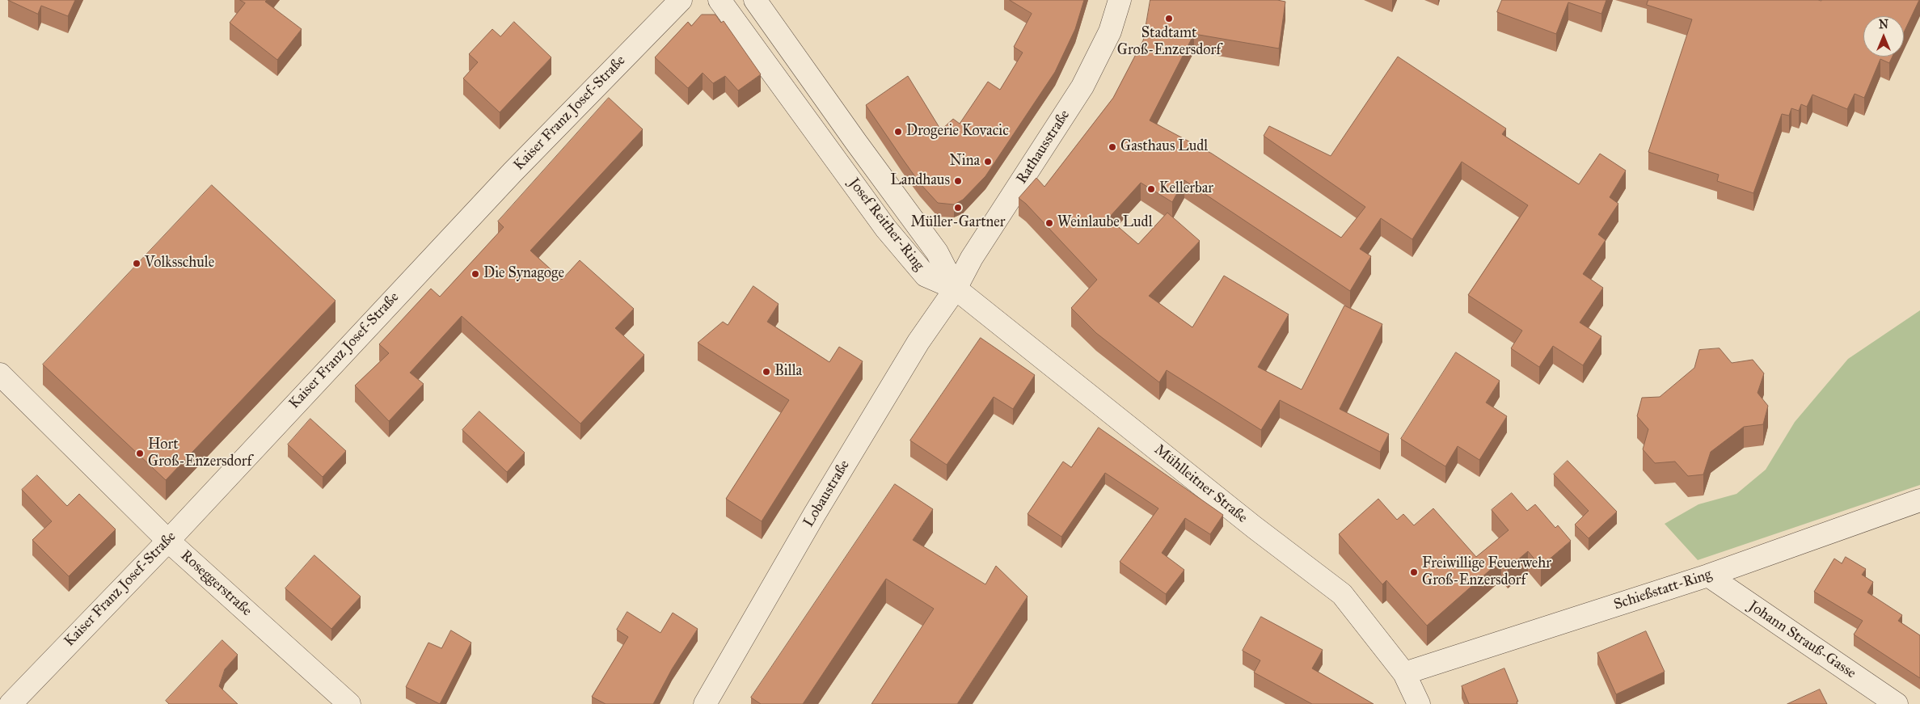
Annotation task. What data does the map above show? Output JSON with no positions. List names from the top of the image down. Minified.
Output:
{"streets":{"street":["Kaiser Franz Josef-Straße","Rathausstraße","Josef Reither-Ring","Mühlleitner Straße","Lobaustraße","Roseggerstraße","Schießstatt-Ring","Johann Strauß-Gasse"]},"crossings":[["Kaiser Franz Josef-Straße","Roseggerstraße"],["Rathausstraße","Josef Reither-Ring"],["Rathausstraße","Mühlleitner Straße"],["Rathausstraße","Lobaustraße"],["Josef Reither-Ring","Mühlleitner Straße"],["Josef Reither-Ring","Lobaustraße"],["Mühlleitner Straße","Lobaustraße"],["Mühlleitner Straße","Schießstatt-Ring"],["Schießstatt-Ring","Johann Strauß-Gasse"]],"places":["Stadtamt Groß-Enzersdorf","Drogerie Kovacic","Gasthaus Ludl","Nina","Landhaus","Kellerbar","Müller-Gartner","Weinlaube Ludl","Volksschule","Die Synagoge","Billa","Hort Groß-Enzersdorf","Freiwillige Feuerwehr Groß-Enzersdorf"],"north":"top"}
